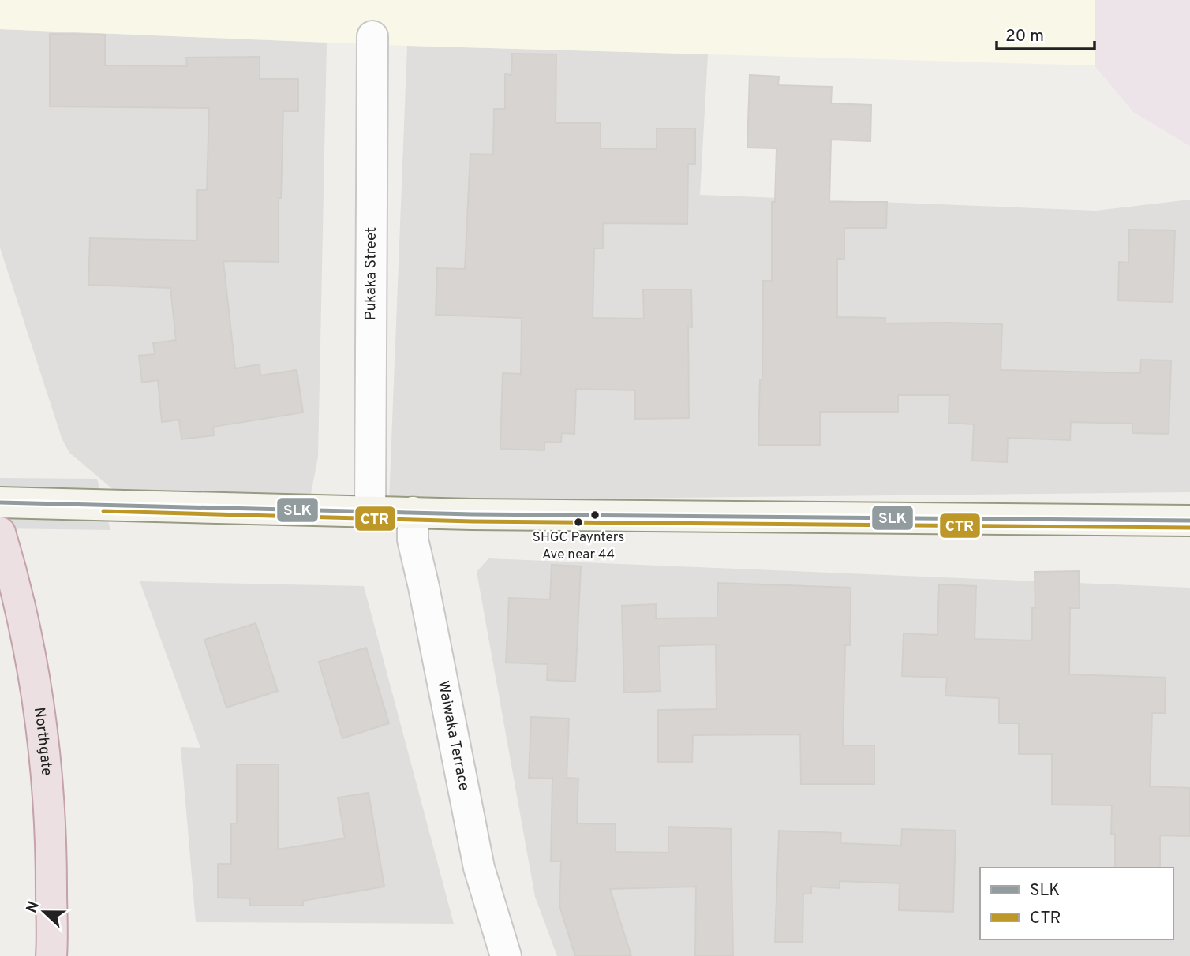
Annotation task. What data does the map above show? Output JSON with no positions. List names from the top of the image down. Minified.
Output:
{"streets":{"highway":["Northgate"],"street":["Pukaka Street","Waiwaka Terrace"]},"places":["SHGC Paynters Ave near 44"],"lines":["transit line SLK","transit line CTR"],"legend":["SLK","CTR"],"scale_bar":"20 m","north":"left"}
